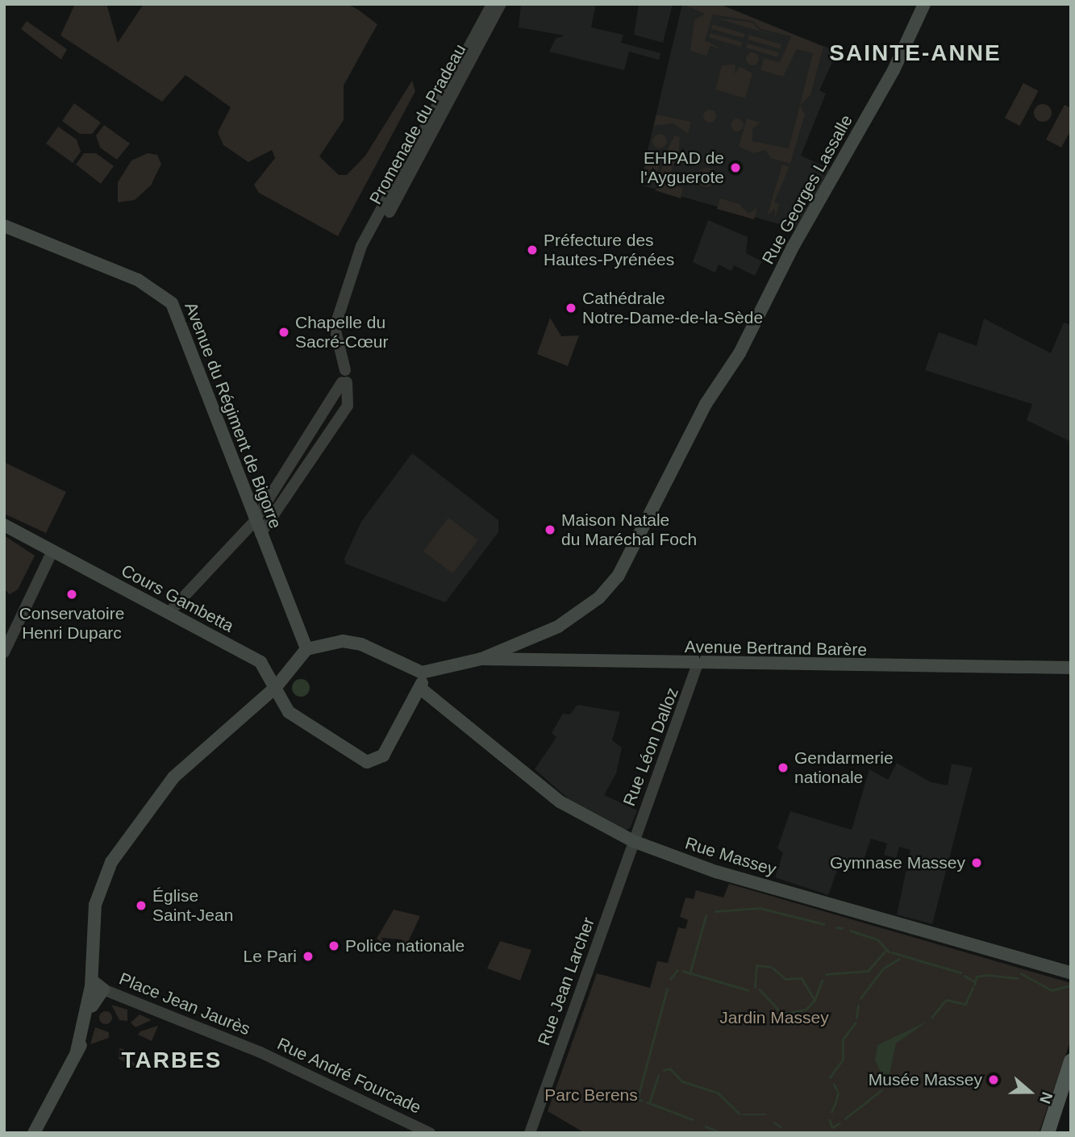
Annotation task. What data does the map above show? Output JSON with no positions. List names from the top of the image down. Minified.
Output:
{"streets":{"main road":["Rue Georges Lassalle","Avenue du Régiment de Bigorre","Cours Gambetta","Avenue Bertrand Barère","Rue Massey"],"street":["Promenade du Pradeau","Rue Léon Dalloz","Rue Jean Larcher","Place Jean Jaurès","Rue André Fourcade"]},"crossings":[["Promenade du Pradeau","Avenue du Régiment de Bigorre"],["Rue Georges Lassalle","Avenue Bertrand Barère"],["Cours Gambetta","Rue Massey"],["Avenue Bertrand Barère","Rue Léon Dalloz"],["Rue Léon Dalloz","Rue Massey"],["Rue Léon Dalloz","Rue Jean Larcher"],["Rue Massey","Rue Jean Larcher"],["Place Jean Jaurès","Rue André Fourcade"]],"districts":["SAINTE-ANNE","TARBES"],"parks":["Jardin Massey","Parc Berens"],"places":["EHPAD de l'Ayguerote","Préfecture des Hautes-Pyrénées","Cathédrale Notre-Dame-de-la-Sède","Chapelle du Sacré-Cœur","Maison Natale du Maréchal Foch","Conservatoire Henri Duparc","Gendarmerie nationale","Gymnase Massey","Église Saint-Jean","Police nationale","Le Pari","Musée Massey"],"north":"right"}
